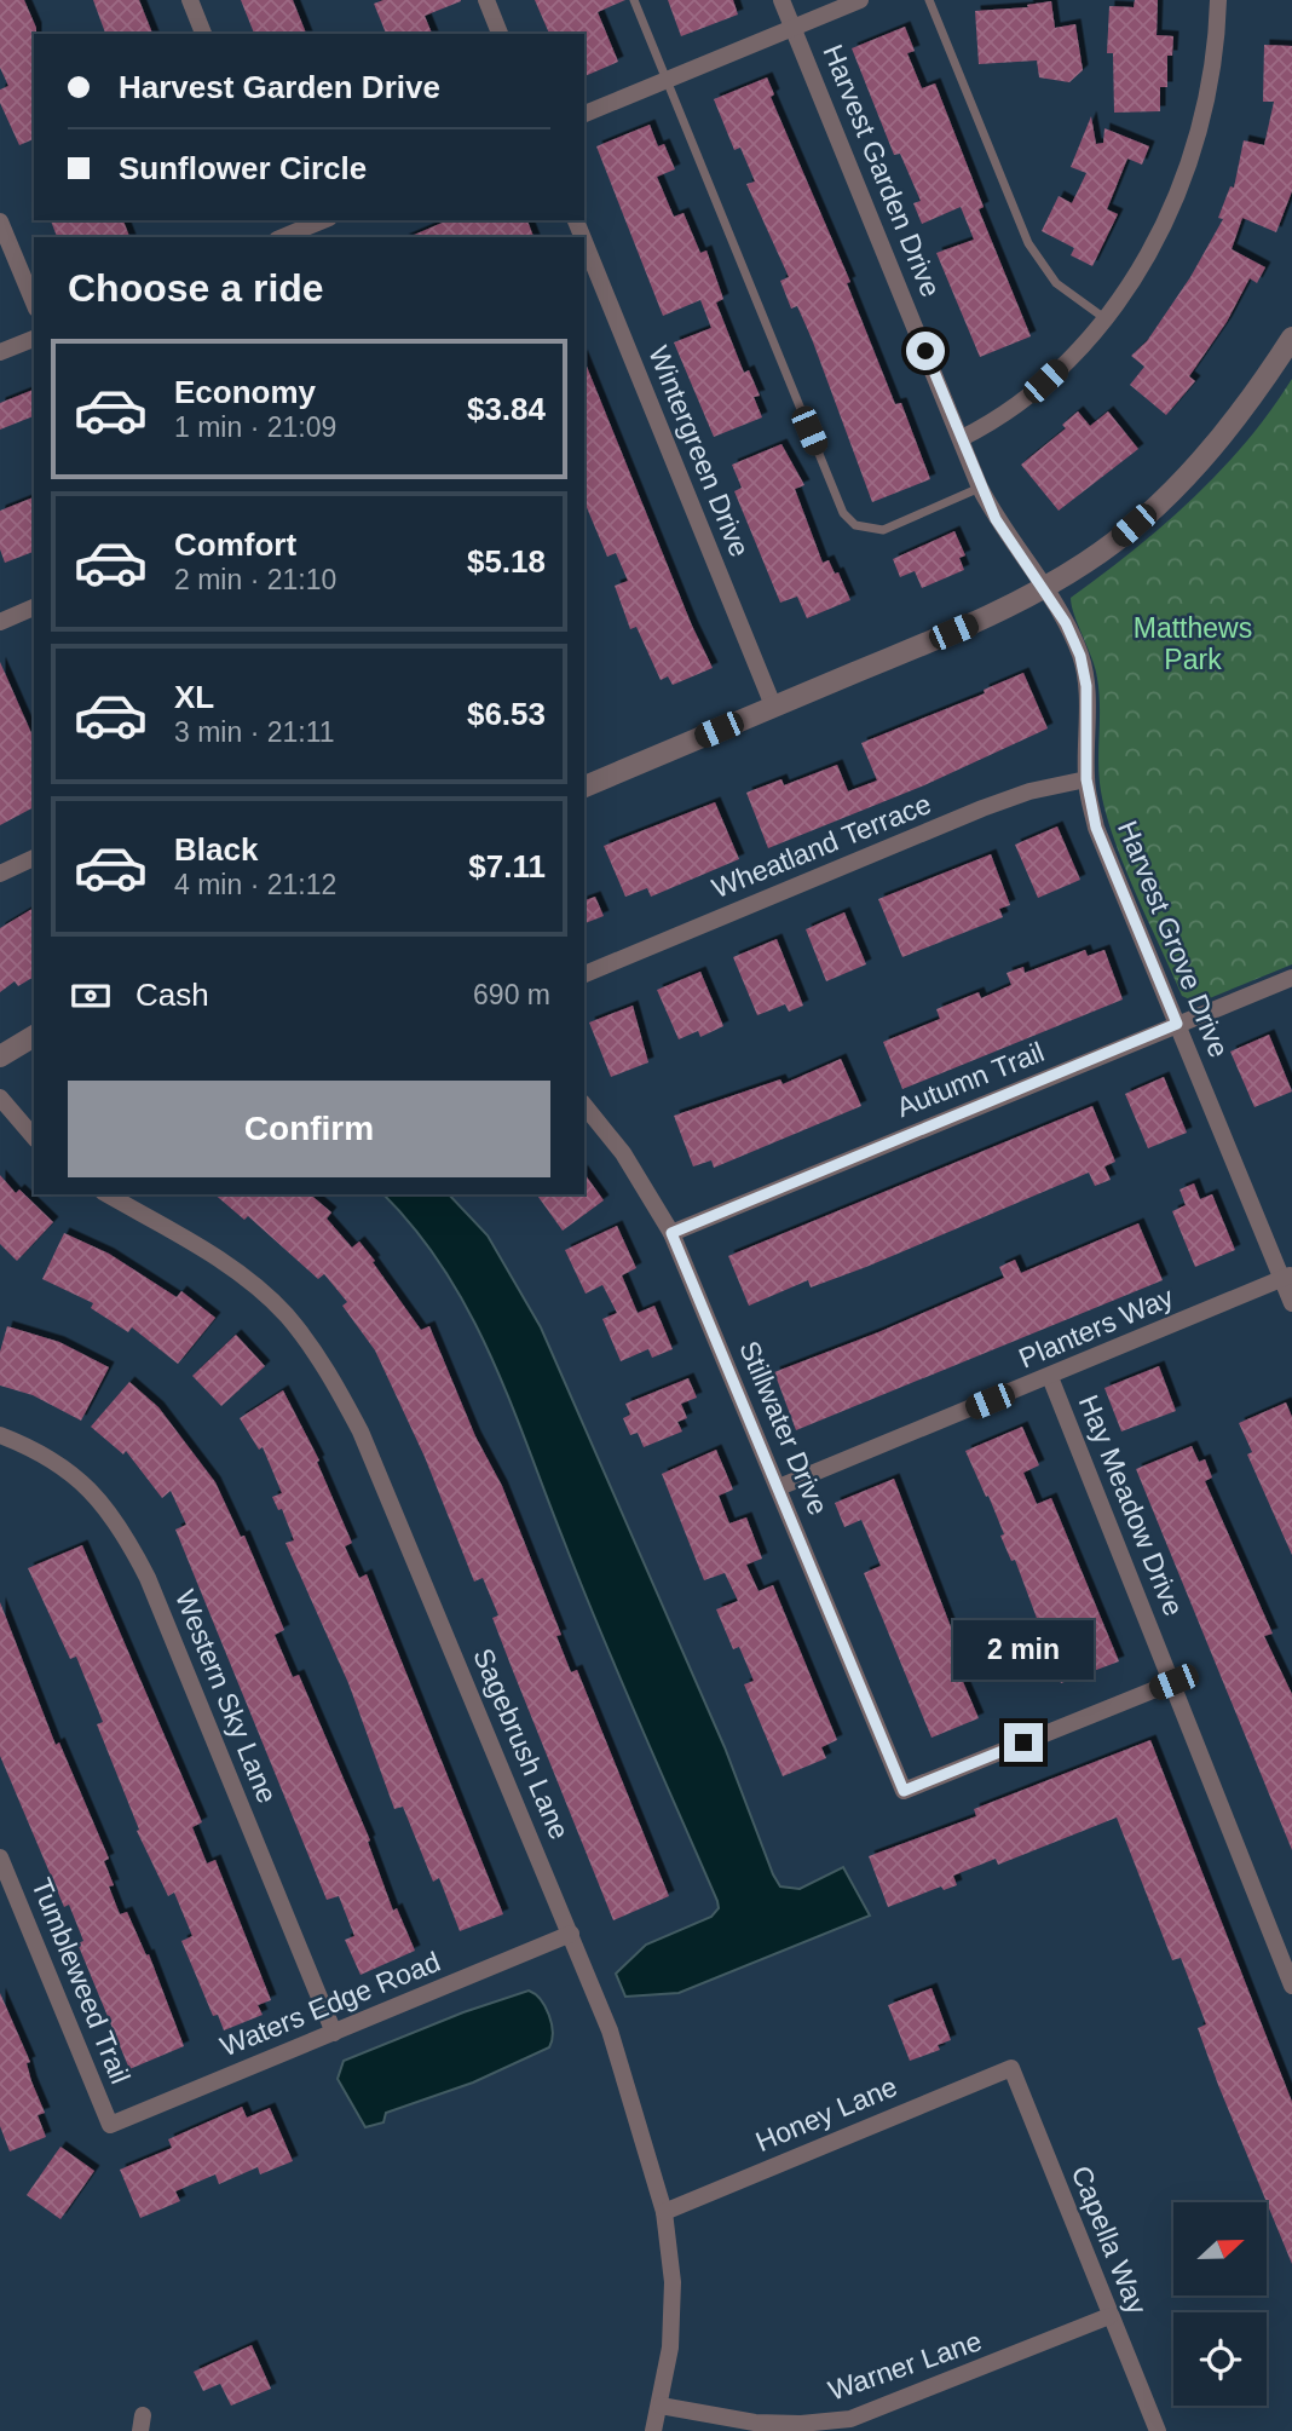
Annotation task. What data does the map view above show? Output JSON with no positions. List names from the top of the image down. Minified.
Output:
{"streets":{"street":["Harvest Garden Drive","Wintergreen Drive","Wheatland Terrace","Harvest Grove Drive","Autumn Trail","Planters Way","Stillwater Drive","Hay Meadow Drive","Western Sky Lane","Sagebrush Lane","Tumbleweed Trail","Waters Edge Road","Honey Lane","Capella Way","Warner Lane"]},"crossings":[["Harvest Garden Drive","Harvest Grove Drive"],["Wheatland Terrace","Harvest Grove Drive"],["Harvest Grove Drive","Autumn Trail"],["Harvest Grove Drive","Planters Way"],["Autumn Trail","Stillwater Drive"],["Planters Way","Stillwater Drive"],["Planters Way","Hay Meadow Drive"],["Stillwater Drive","Hay Meadow Drive"],["Western Sky Lane","Waters Edge Road"],["Sagebrush Lane","Waters Edge Road"],["Sagebrush Lane","Honey Lane"],["Sagebrush Lane","Warner Lane"],["Tumbleweed Trail","Waters Edge Road"],["Honey Lane","Capella Way"],["Capella Way","Warner Lane"]],"parks":["Matthews Park"],"north":"right","page":{"banner":["Harvest Garden Drive","Sunflower Circle"],"heading":"Choose a ride","list":[{"name":"Economy","note":"1 min · 21:09","value":"$3.84"},{"name":"Comfort","note":"2 min · 21:10","value":"$5.18"},{"name":"XL","note":"3 min · 21:11","value":"$6.53"},{"name":"Black","note":"4 min · 21:12","value":"$7.11"}],"pay":["Cash","690 m"],"buttons":"Confirm","bubble":"2 min"}}
